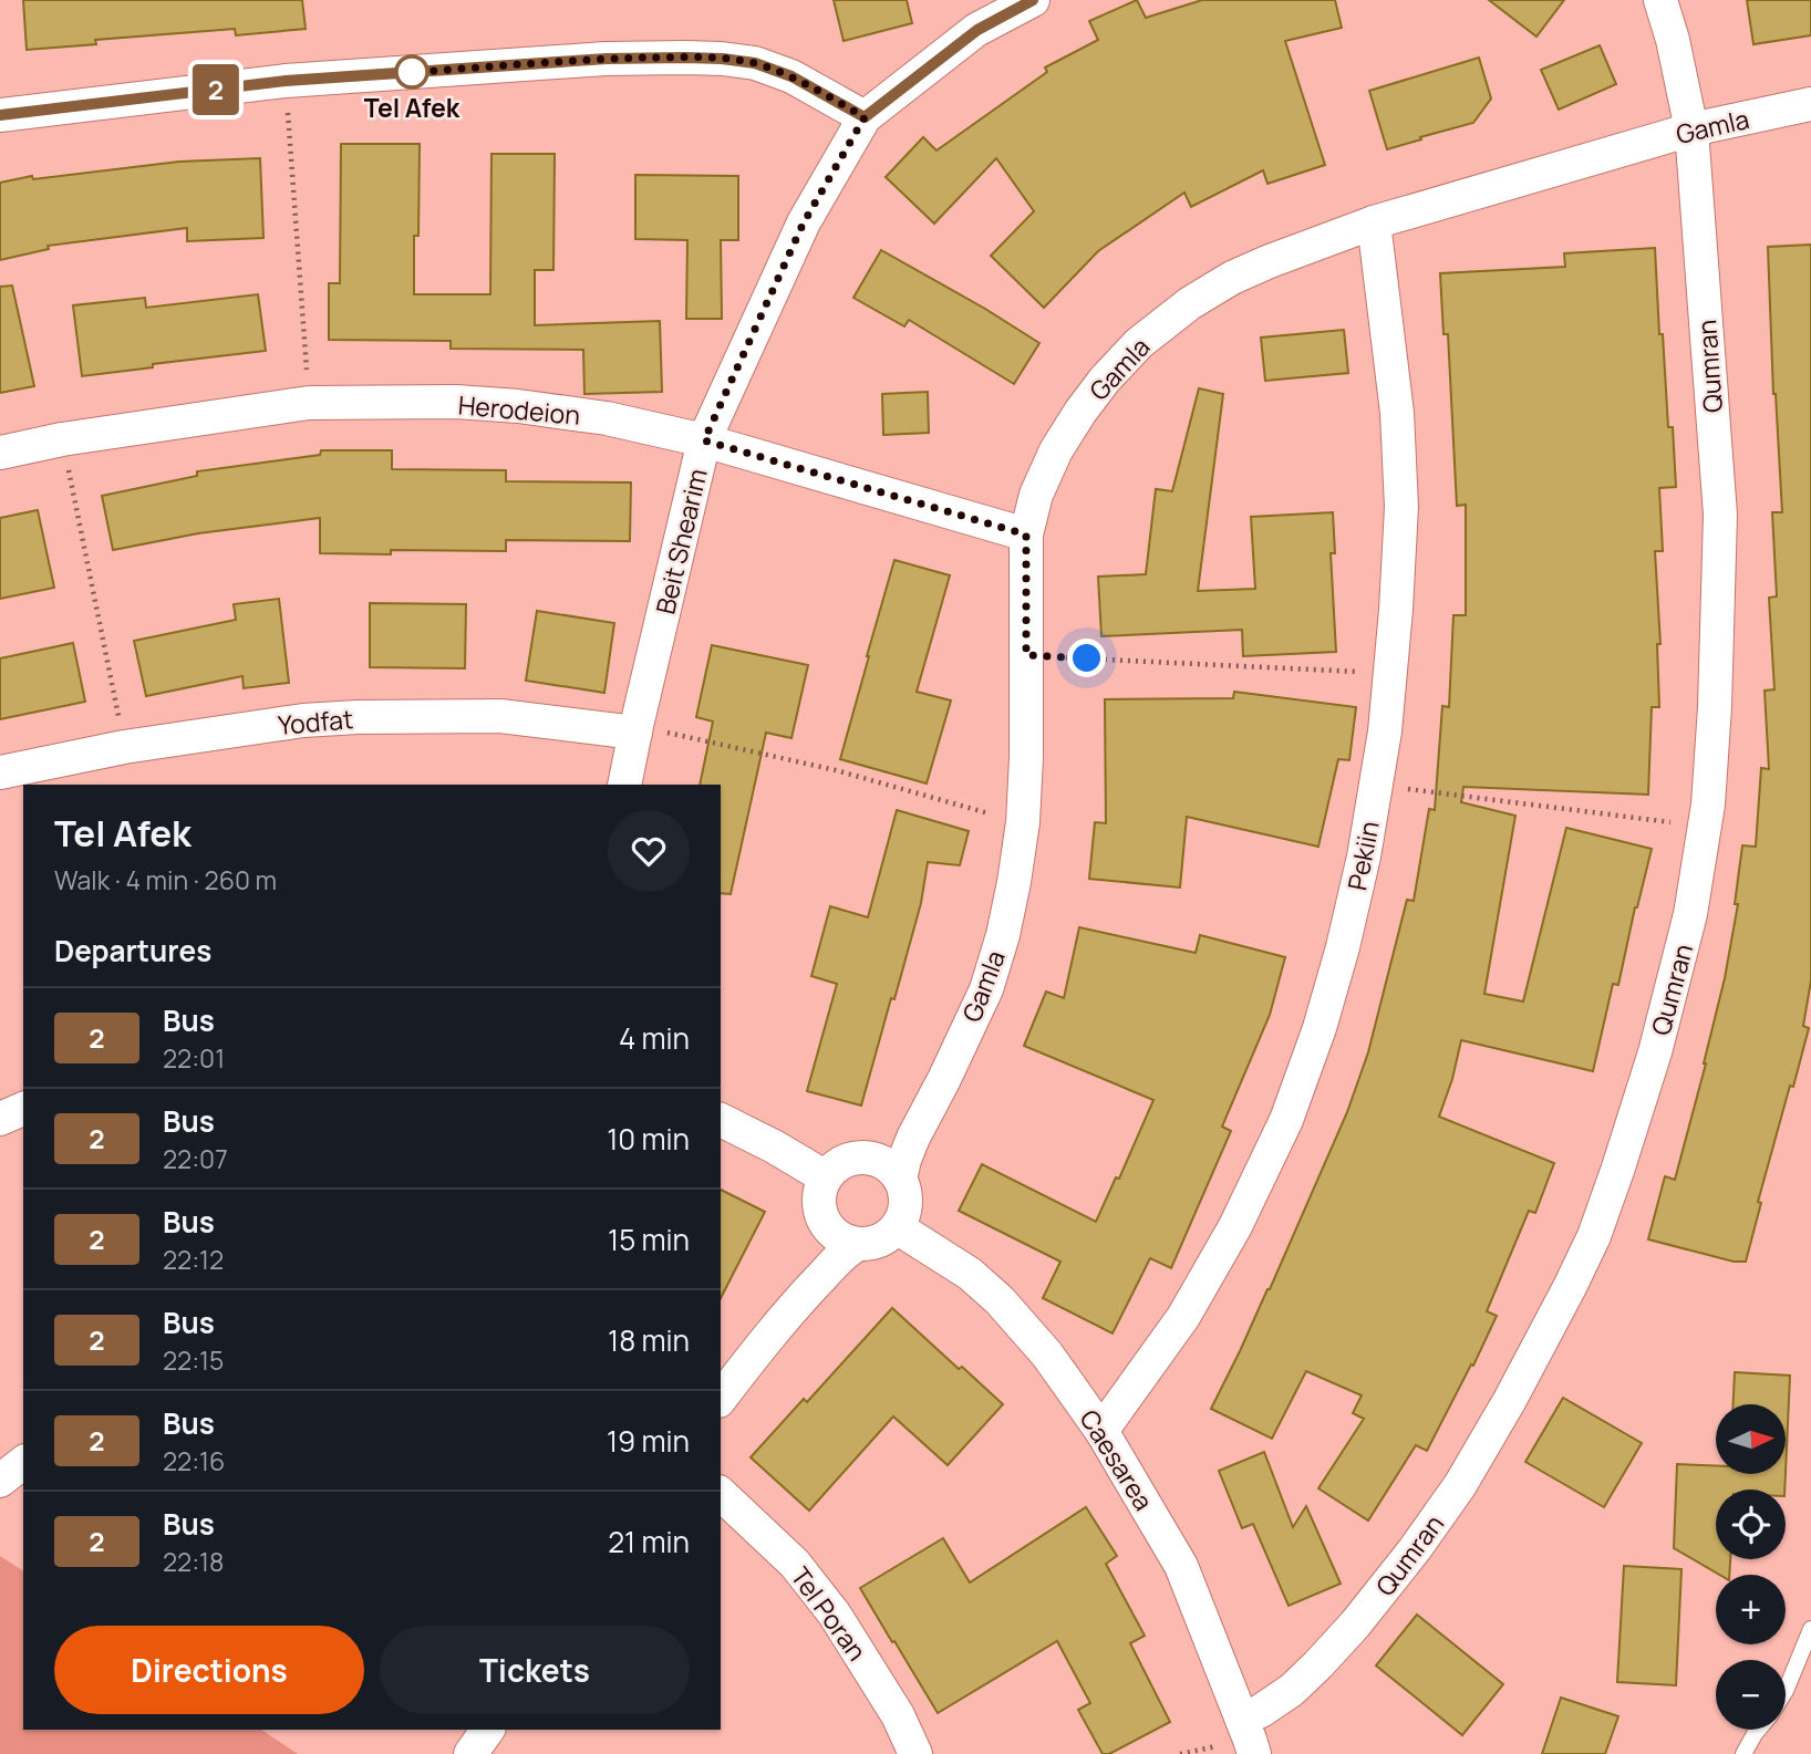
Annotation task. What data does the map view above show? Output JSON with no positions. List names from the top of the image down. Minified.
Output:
{"streets":{"street":["Gamla","Qumran","Herodeion","Beit Shearim","Yodfat","Pekiin","Caesarea","Tel Poran"]},"crossings":[["Gamla","Qumran"],["Gamla","Herodeion"],["Gamla","Pekiin"],["Gamla","Caesarea"],["Qumran","Caesarea"],["Herodeion","Beit Shearim"],["Beit Shearim","Yodfat"],["Pekiin","Caesarea"]],"places":["Tel Afek"],"lines":["bus line 2"],"north":"right","page":{"on_map":"2","heading":[["Tel Afek","Walk · 4 min · 260 m"],"Departures"],"list":[{"mark":"2","name":"Bus","note":"22:01","value":"4 min"},{"mark":"2","name":"Bus","note":"22:07","value":"10 min"},{"mark":"2","name":"Bus","note":"22:12","value":"15 min"},{"mark":"2","name":"Bus","note":"22:15","value":"18 min"},{"mark":"2","name":"Bus","note":"22:16","value":"19 min"},{"mark":"2","name":"Bus","note":"22:18","value":"21 min"}],"map_buttons":["+","−"],"buttons":["Directions","Tickets"]}}
